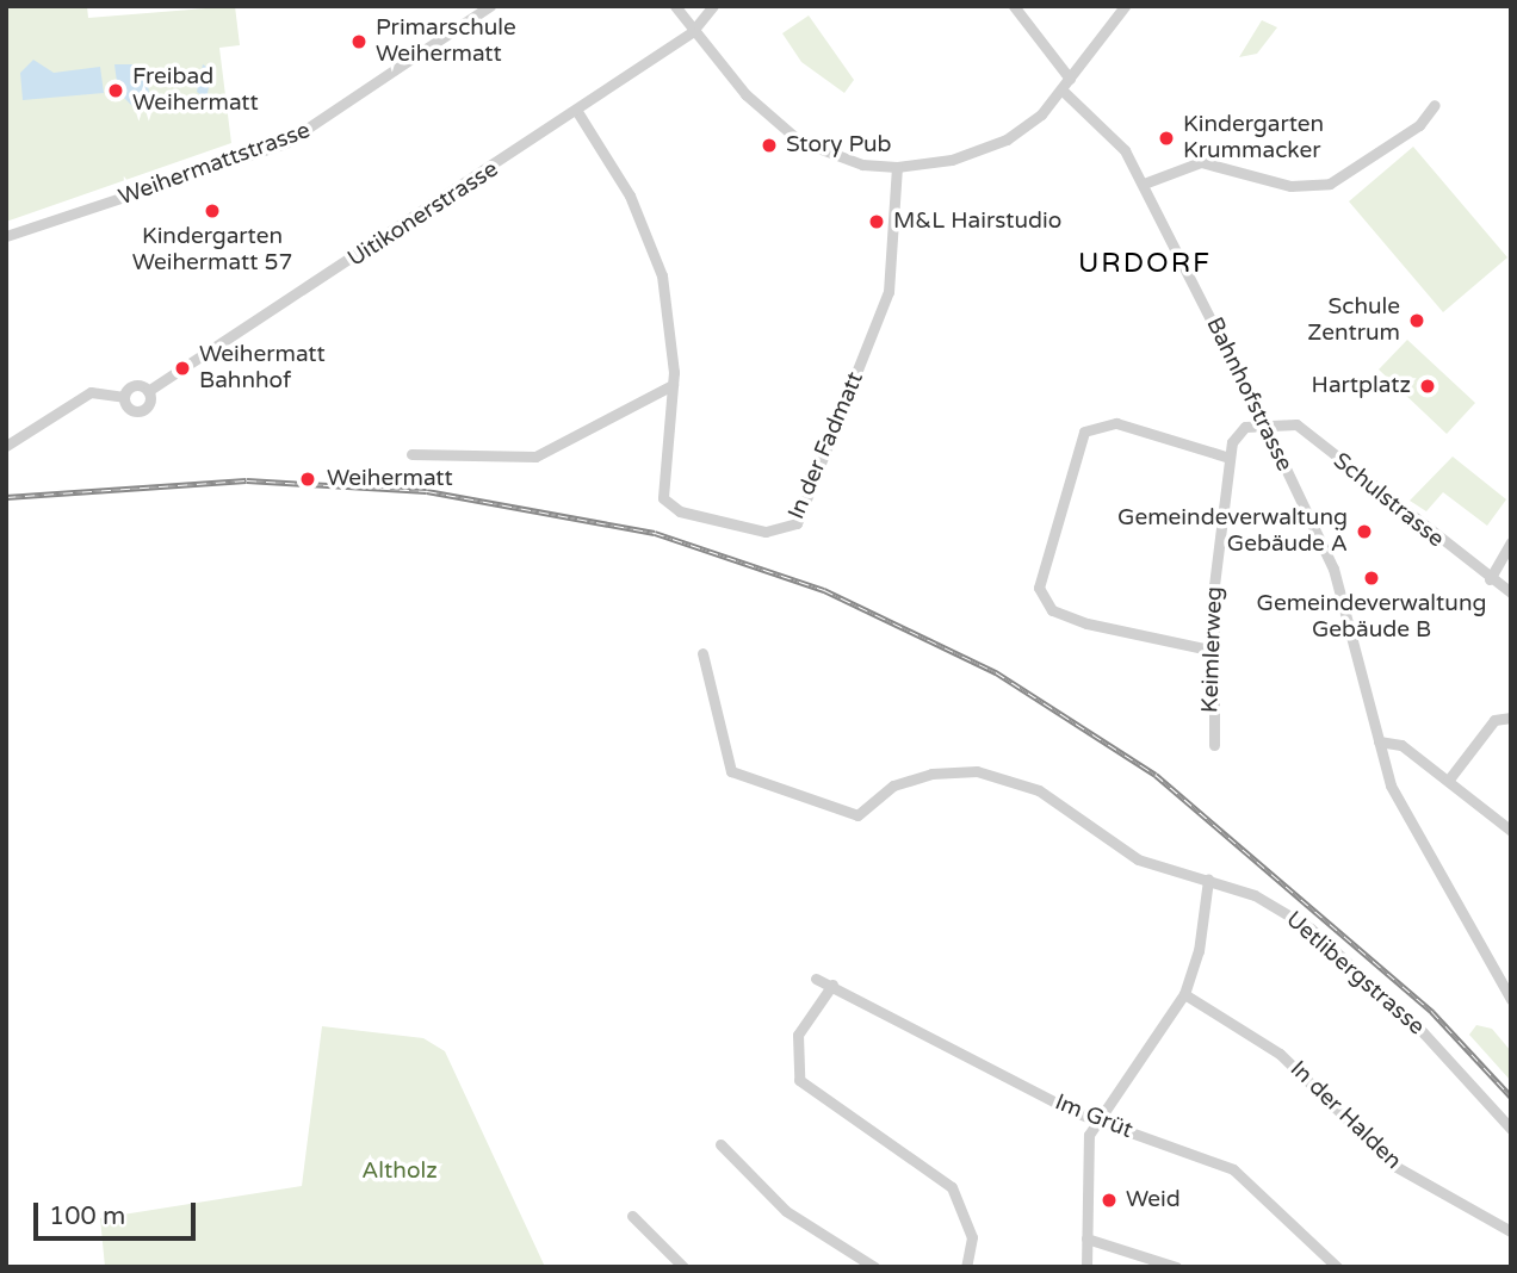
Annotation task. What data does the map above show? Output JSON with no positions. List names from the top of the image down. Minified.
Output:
{"streets":{"street":["Weihermattstrasse","Uitikonerstrasse","Bahnhofstrasse","In der Fadmatt","Schulstrasse","Keimlerweg","Uetlibergstrasse","In der Halden","Im Grüt"]},"crossings":[["Uitikonerstrasse","In der Fadmatt"],["Bahnhofstrasse","Schulstrasse"],["Bahnhofstrasse","Keimlerweg"],["Schulstrasse","Keimlerweg"]],"districts":["URDORF"],"parks":["Altholz"],"places":["Primarschule Weihermatt","Freibad Weihermatt","Kindergarten Krummacker","Story Pub","Kindergarten Weihermatt 57","M&L Hairstudio","Schule Zentrum","Weihermatt Bahnhof","Hartplatz","Weihermatt","Gemeindeverwaltung Gebäude A","Gemeindeverwaltung Gebäude B","Weid"],"scale_bar":"100 m"}
